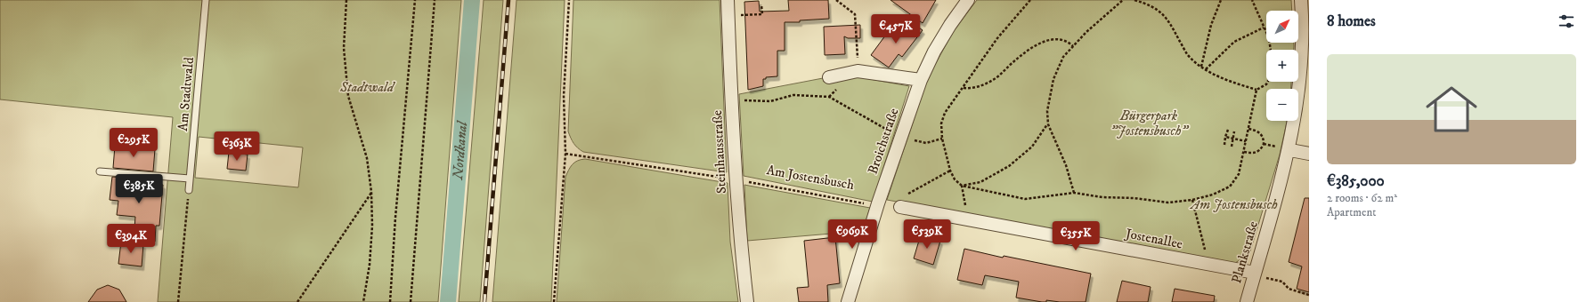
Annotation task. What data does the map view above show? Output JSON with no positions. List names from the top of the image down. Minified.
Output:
{"streets":{"street":["Broichstraße","Steinhausstraße","Jostenallee","Plankstraße"],"lane":["Am Stadtwald"],"path":["Am Jostensbusch"]},"crossings":[["Broichstraße","Am Jostensbusch"],["Steinhausstraße","Am Jostensbusch"],["Jostenallee","Plankstraße"]],"water":["Nordkanal"],"parks":["Stadtwald","Bürgerpark \"Jostensbusch\"","Am Jostensbusch"],"north":"top right","page":{"heading":"8 homes","map_buttons":["+","−"],"price":["€457K","€295K","€363K","€385K","€969K","€539K","€355K","€394K"],"list":[{"name":"€385,000","note":"2 rooms · 62 m² · Apartment"}]}}
